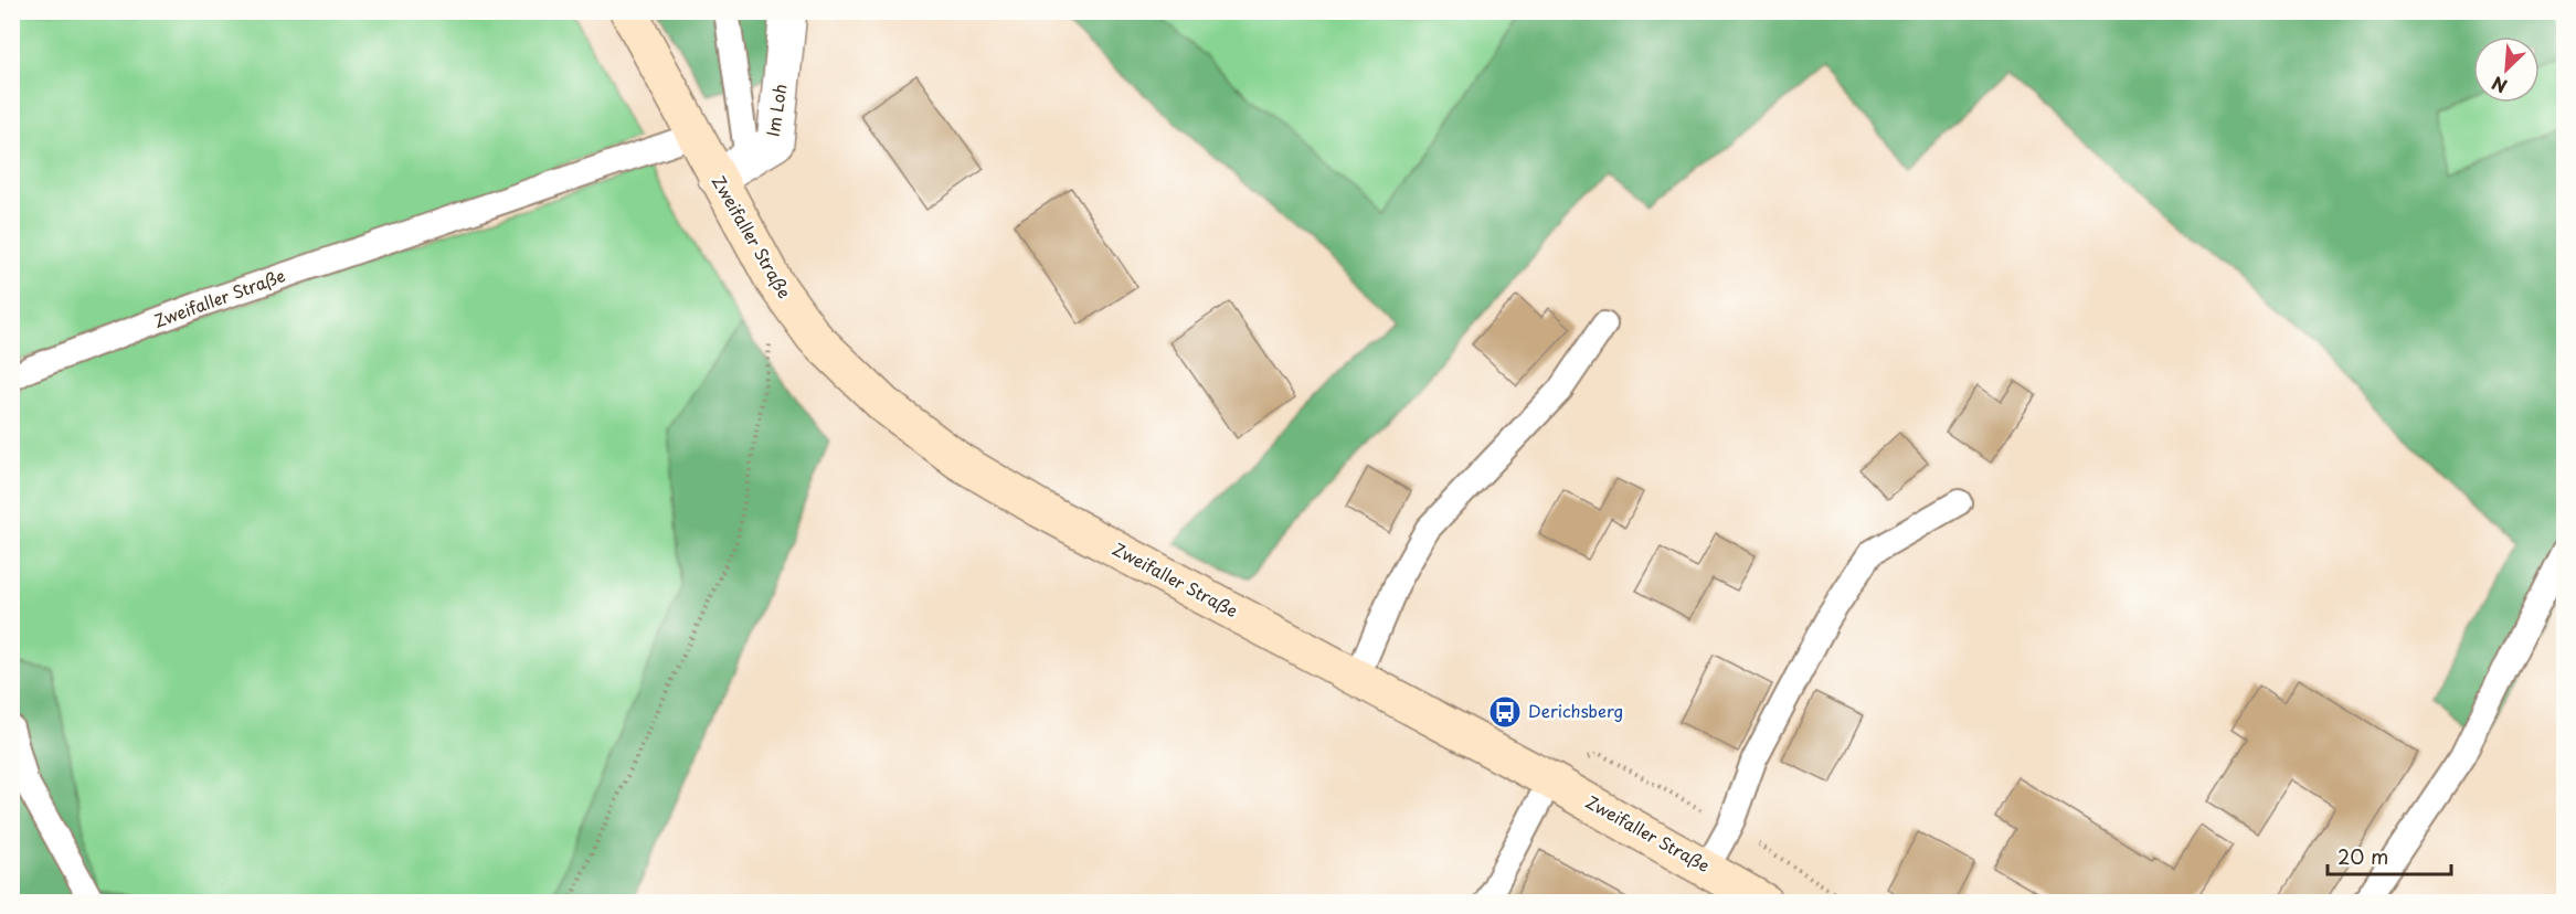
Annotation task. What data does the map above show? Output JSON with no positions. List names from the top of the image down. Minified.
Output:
{"streets":{"main road":["Zweifaller Straße"],"street":["Im Loh"]},"crossings":[["Im Loh","Zweifaller Straße"]],"places":{"bus stop":["Derichsberg"]},"scale_bar":"20 m","north":"bottom left"}
